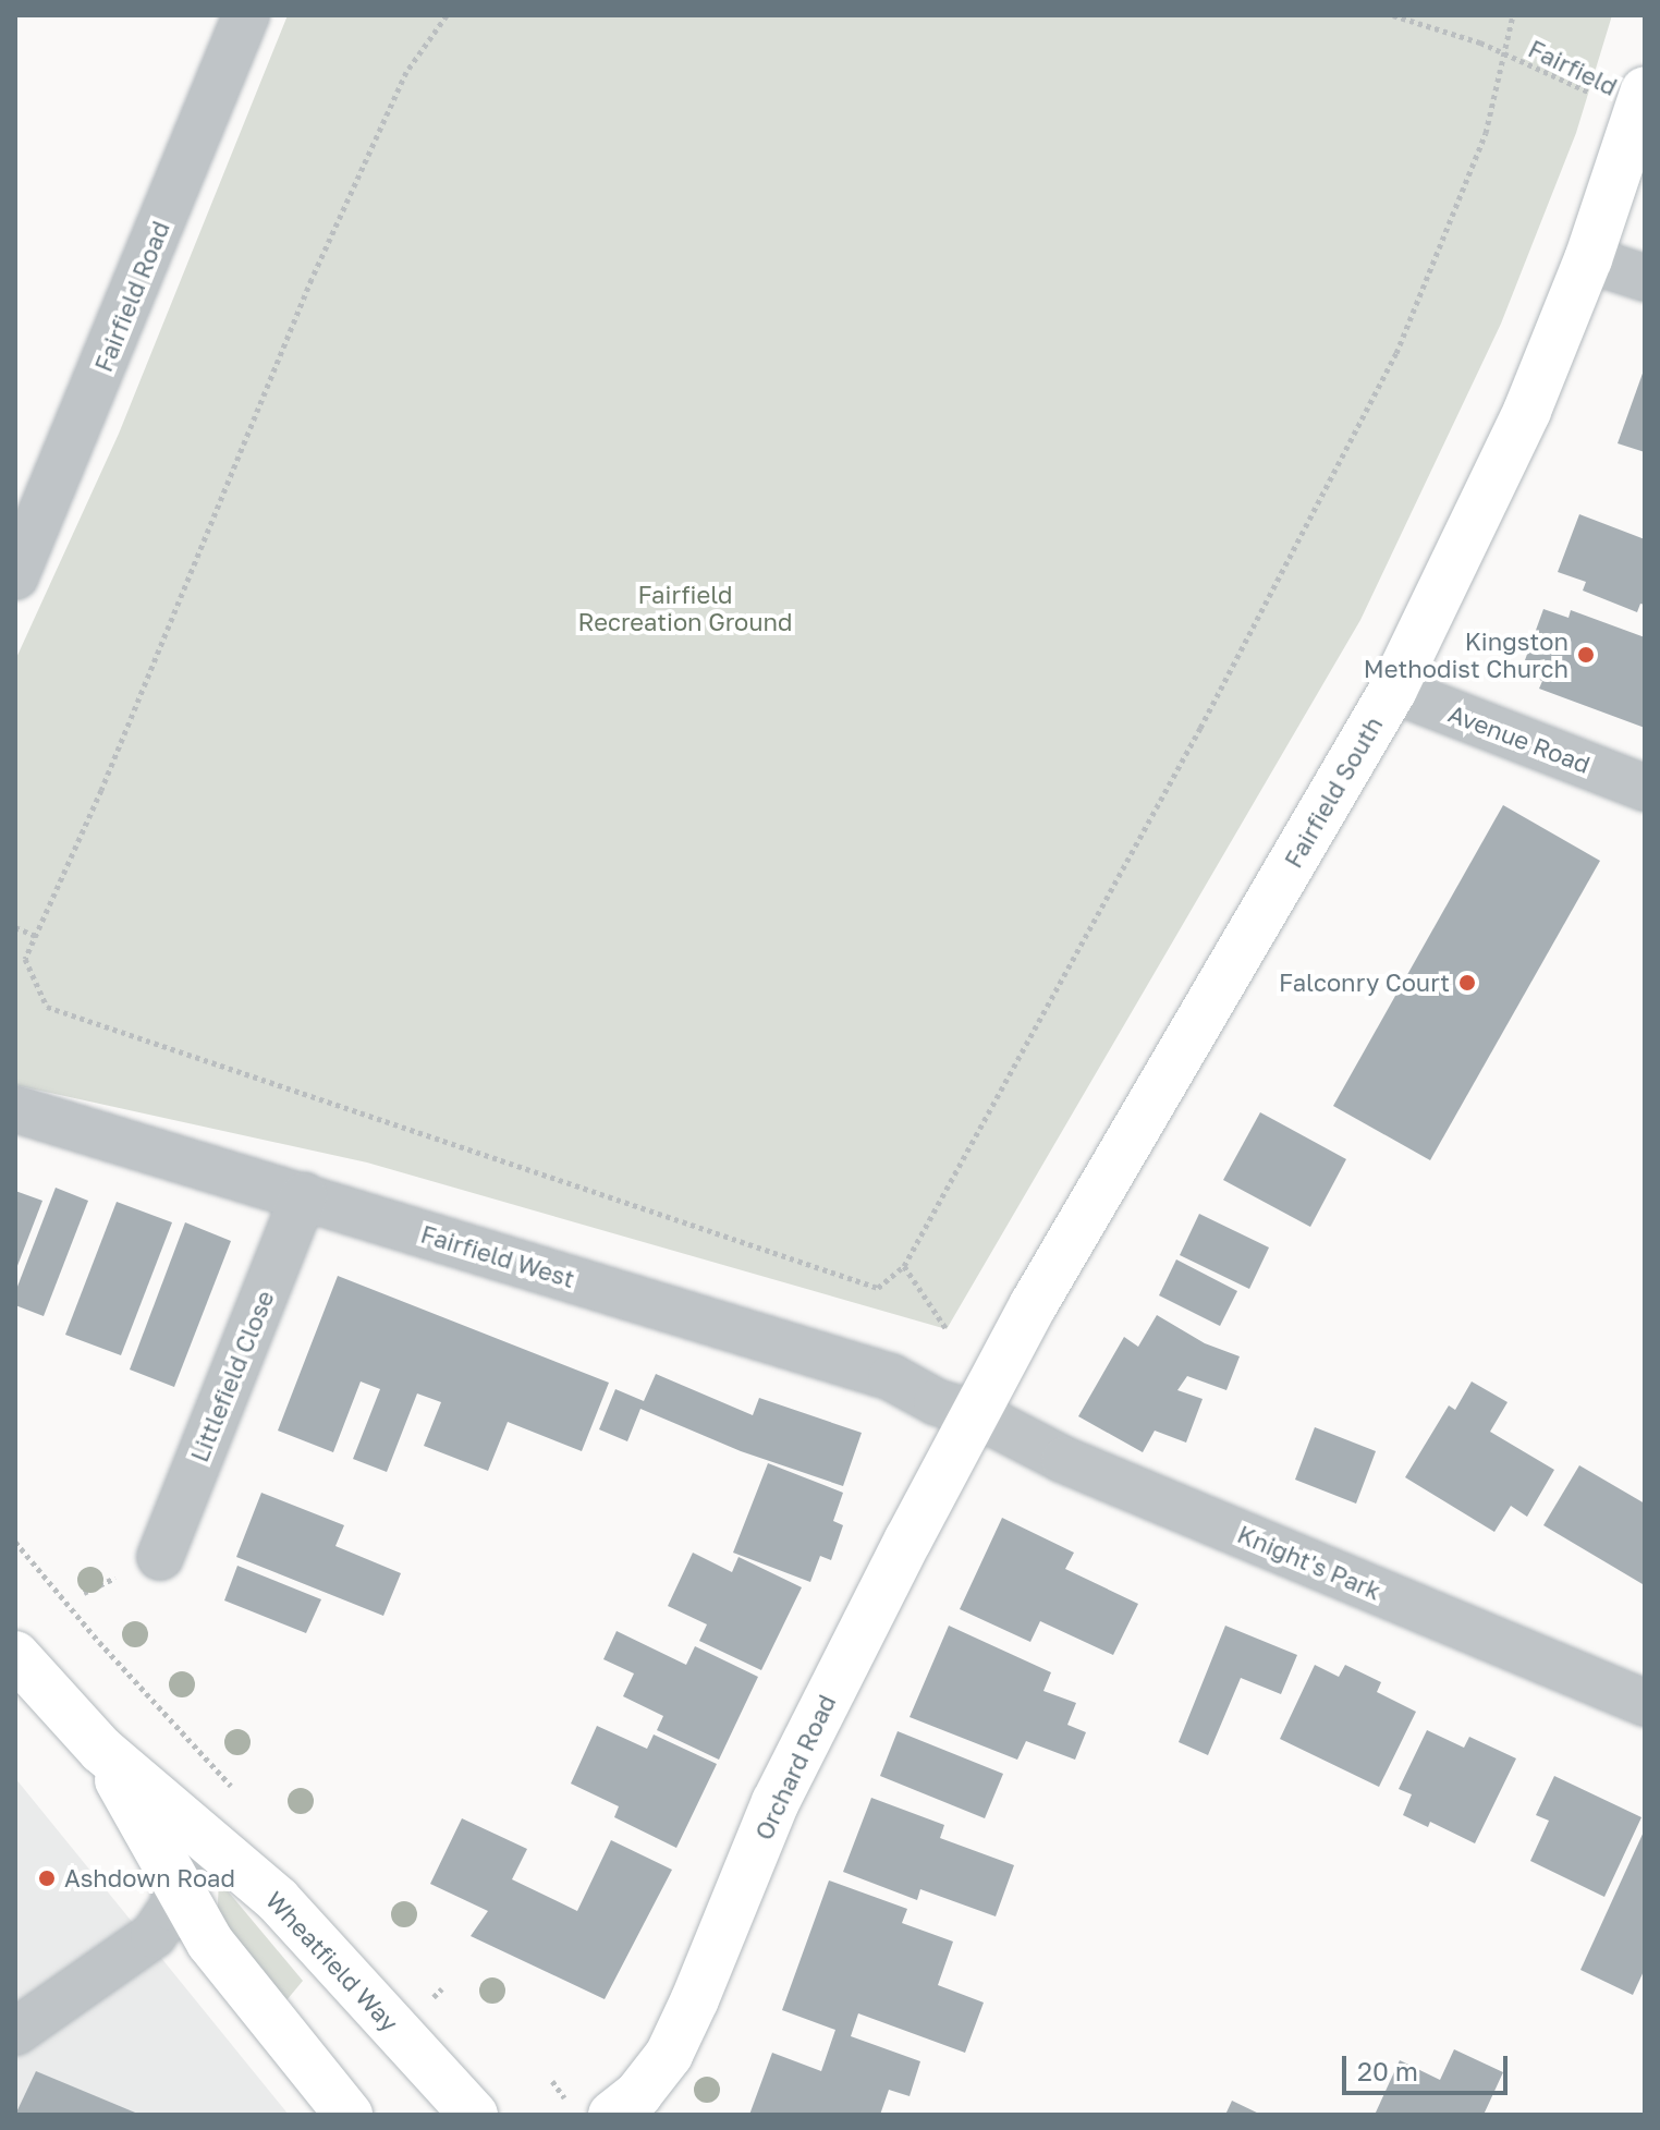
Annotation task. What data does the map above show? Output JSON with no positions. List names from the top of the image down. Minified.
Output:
{"streets":{"street":["Fairfield Road","Avenue Road","Fairfield South","Fairfield West","Littlefield Close","Knight's Park","Orchard Road","Wheatfield Way"],"path":["Fairfield"]},"crossings":[["Fairfield","Fairfield South"],["Avenue Road","Fairfield South"],["Fairfield South","Fairfield West"],["Fairfield South","Knight's Park"],["Fairfield South","Orchard Road"],["Fairfield West","Littlefield Close"],["Fairfield West","Knight's Park"],["Fairfield West","Orchard Road"],["Knight's Park","Orchard Road"]],"parks":["Fairfield Recreation Ground"],"places":["Kingston Methodist Church","Falconry Court","Ashdown Road"],"scale_bar":"20 m"}
